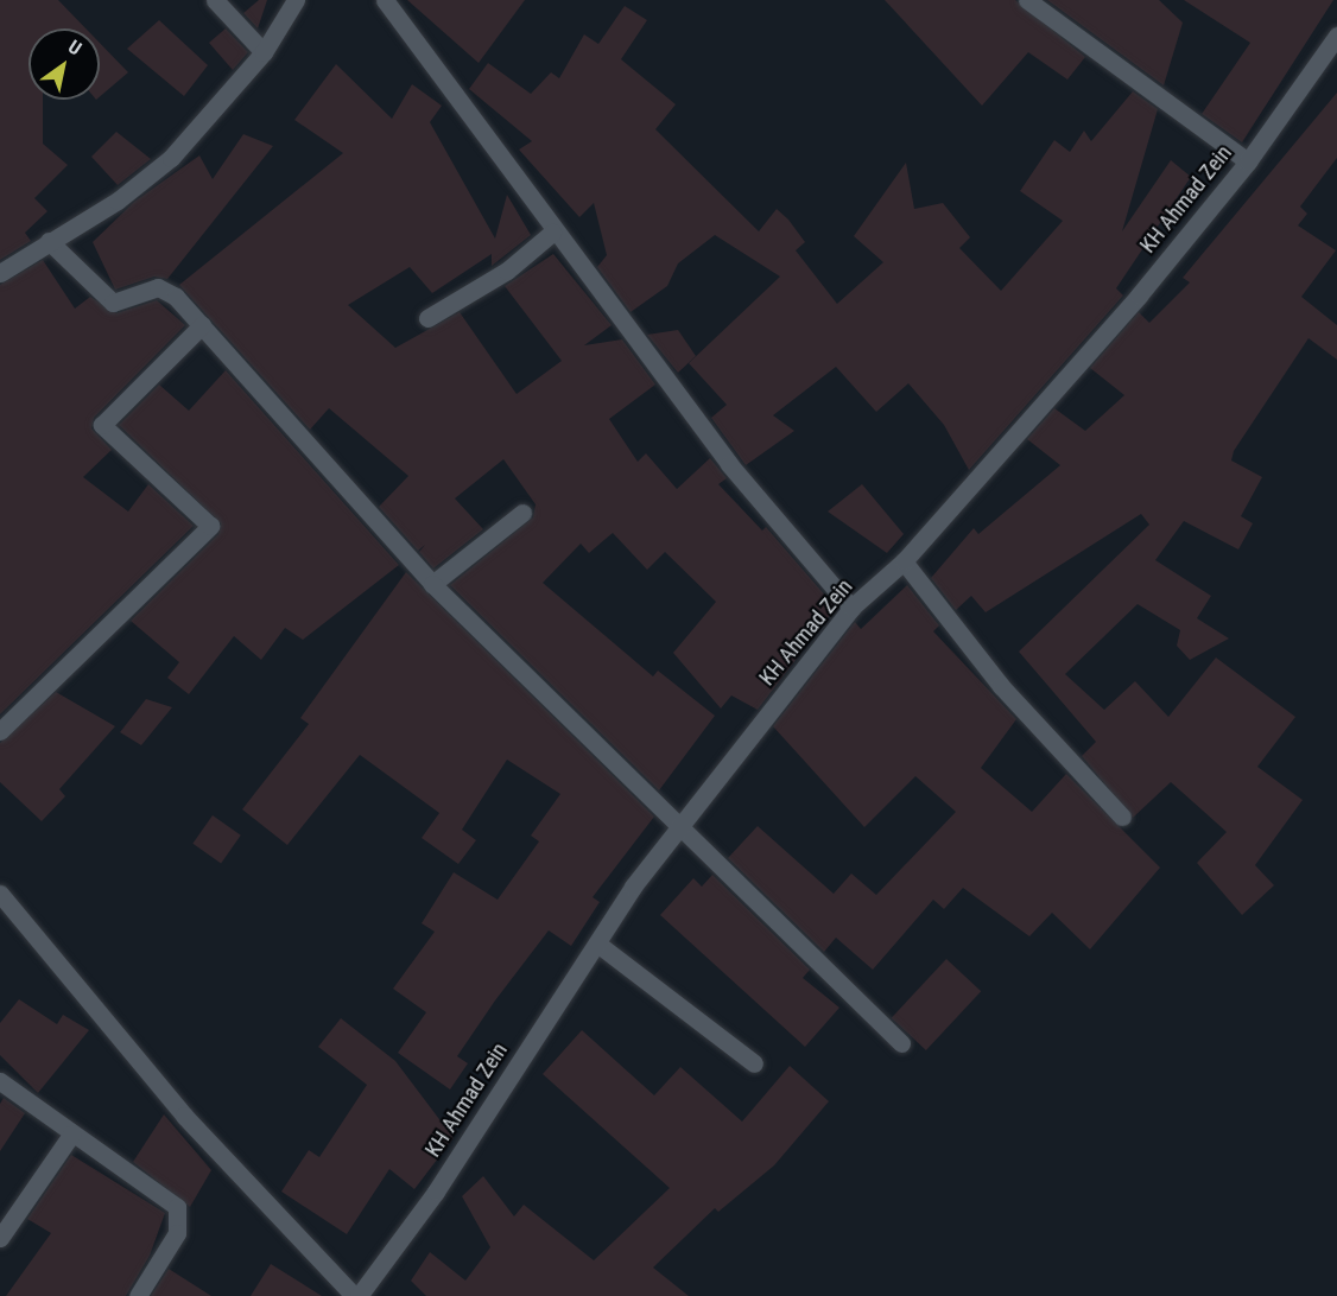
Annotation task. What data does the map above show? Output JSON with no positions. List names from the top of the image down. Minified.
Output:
{"streets":{"street":["KH Ahmad Zein"]},"north":"top right"}
